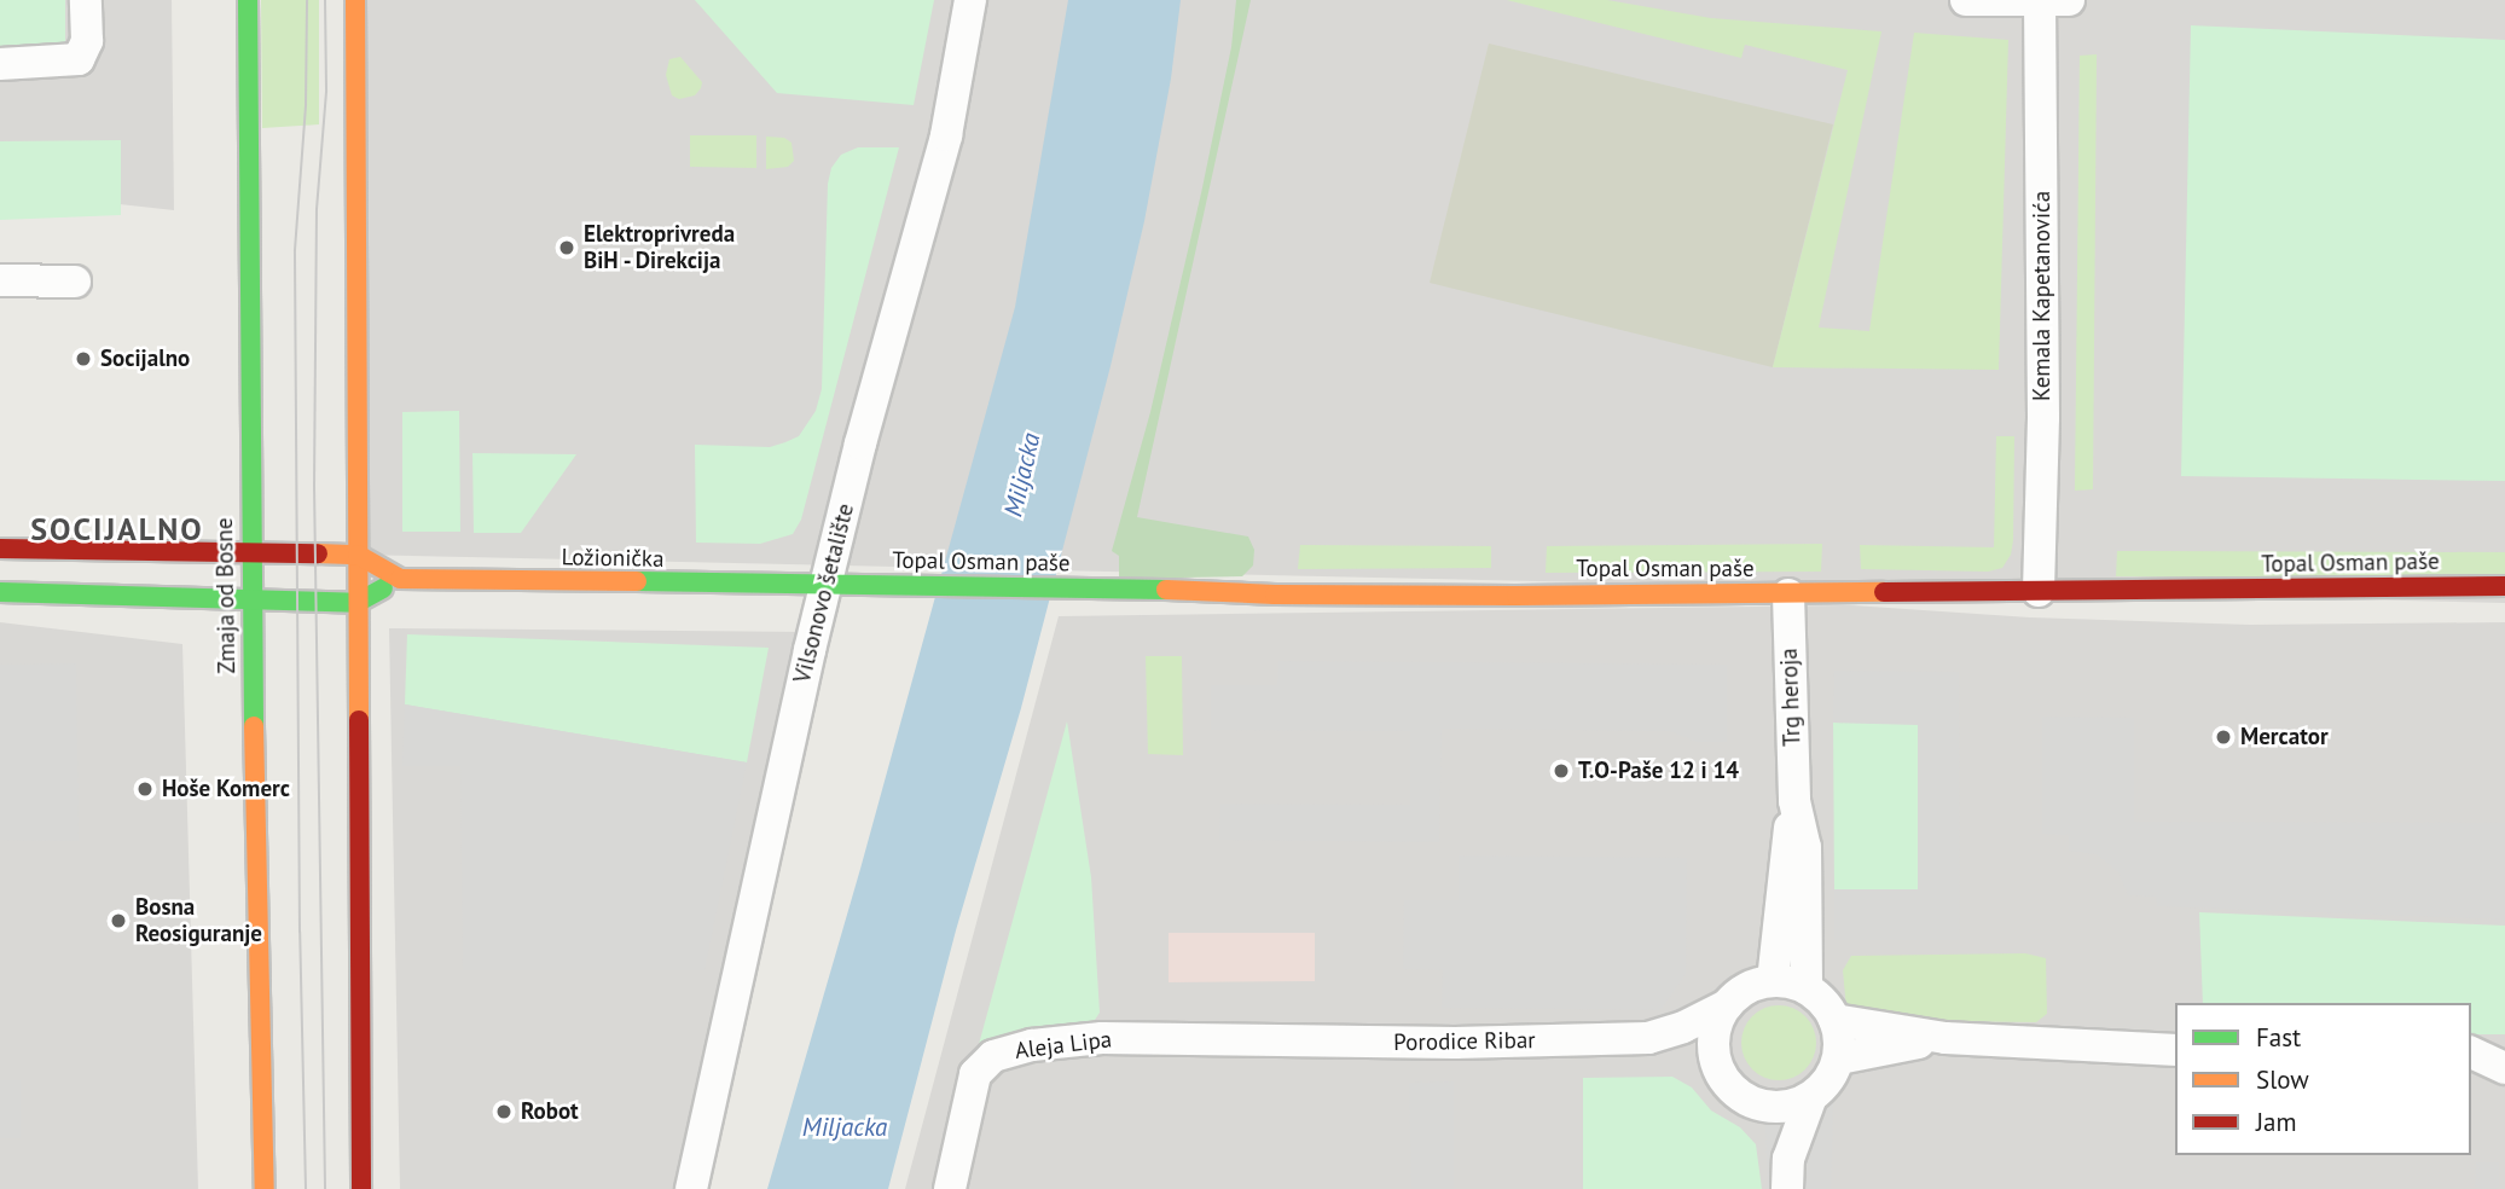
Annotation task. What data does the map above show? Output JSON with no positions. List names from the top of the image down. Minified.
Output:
{"streets":{"street":["Kemala Kapetanovića","Ložionička","Topal Osman paše","Vilsonovo šetalište","Zmaja od Bosne","Trg heroja","Porodice Ribar","Aleja Lipa"]},"crossings":[["Kemala Kapetanovića","Topal Osman paše"],["Ložionička","Topal Osman paše"],["Ložionička","Vilsonovo šetalište"],["Ložionička","Zmaja od Bosne"],["Topal Osman paše","Vilsonovo šetalište"],["Topal Osman paše","Trg heroja"],["Trg heroja","Porodice Ribar"],["Porodice Ribar","Aleja Lipa"]],"districts":["SOCIJALNO"],"water":["Miljacka"],"places":["Elektroprivreda BiH - Direkcija","Socijalno","Mercator","T.O-Paše 12 i 14","Hoše Komerc","Bosna Reosiguranje","Robot"],"legend":["Fast","Slow","Jam"]}
